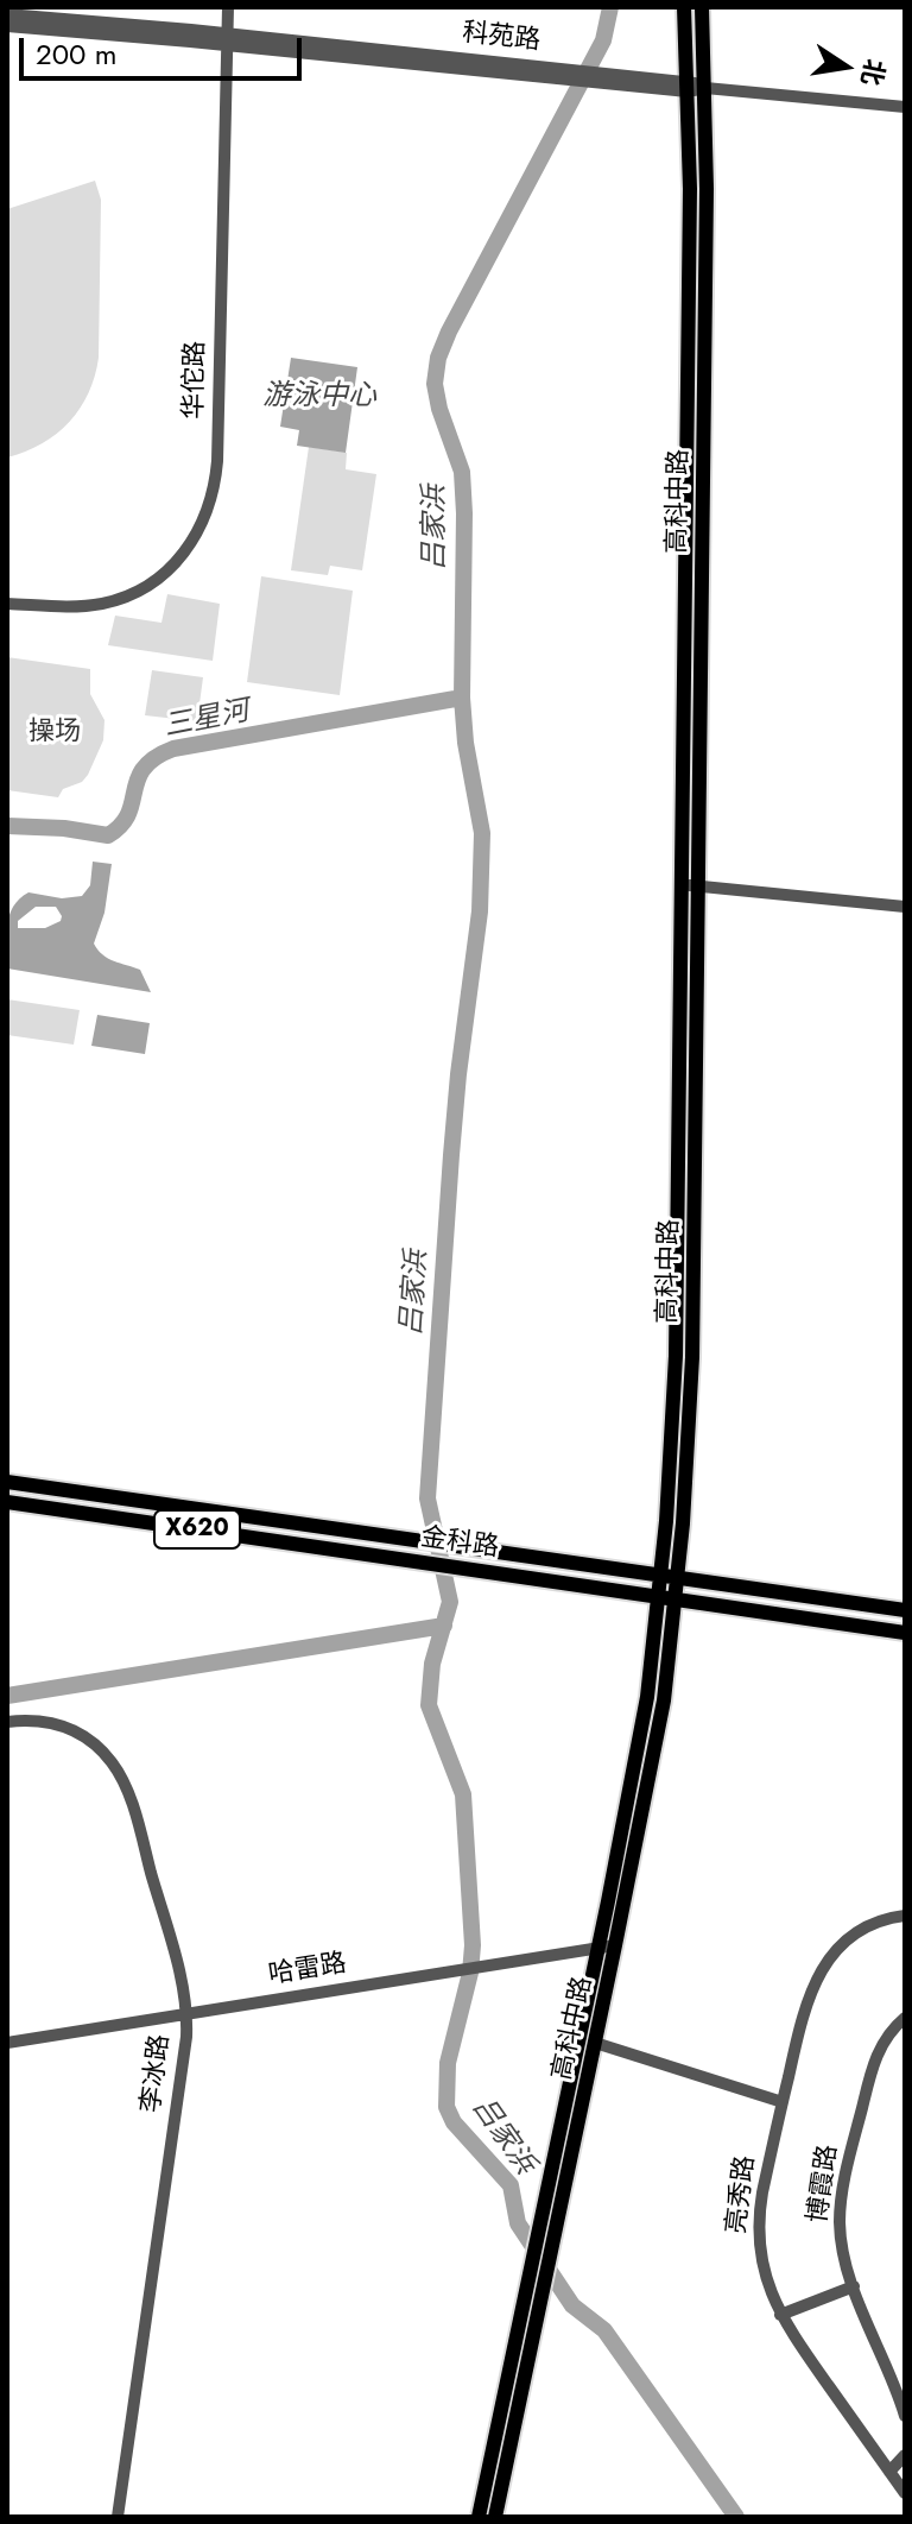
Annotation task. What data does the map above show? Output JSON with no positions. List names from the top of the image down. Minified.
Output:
{"streets":{"main road":["高科中路","X620","金科路"],"street":["科苑路","华佗路","哈雷路","李冰路","博霞路","亮秀路"]},"crossings":[["科苑路","华佗路"],["科苑路","高科中路"],["高科中路","金科路"],["高科中路","哈雷路"],["哈雷路","李冰路"]],"water":["游泳中心","吕家浜","三星河"],"parks":["操场"],"scale_bar":"200 m","north":"right"}
